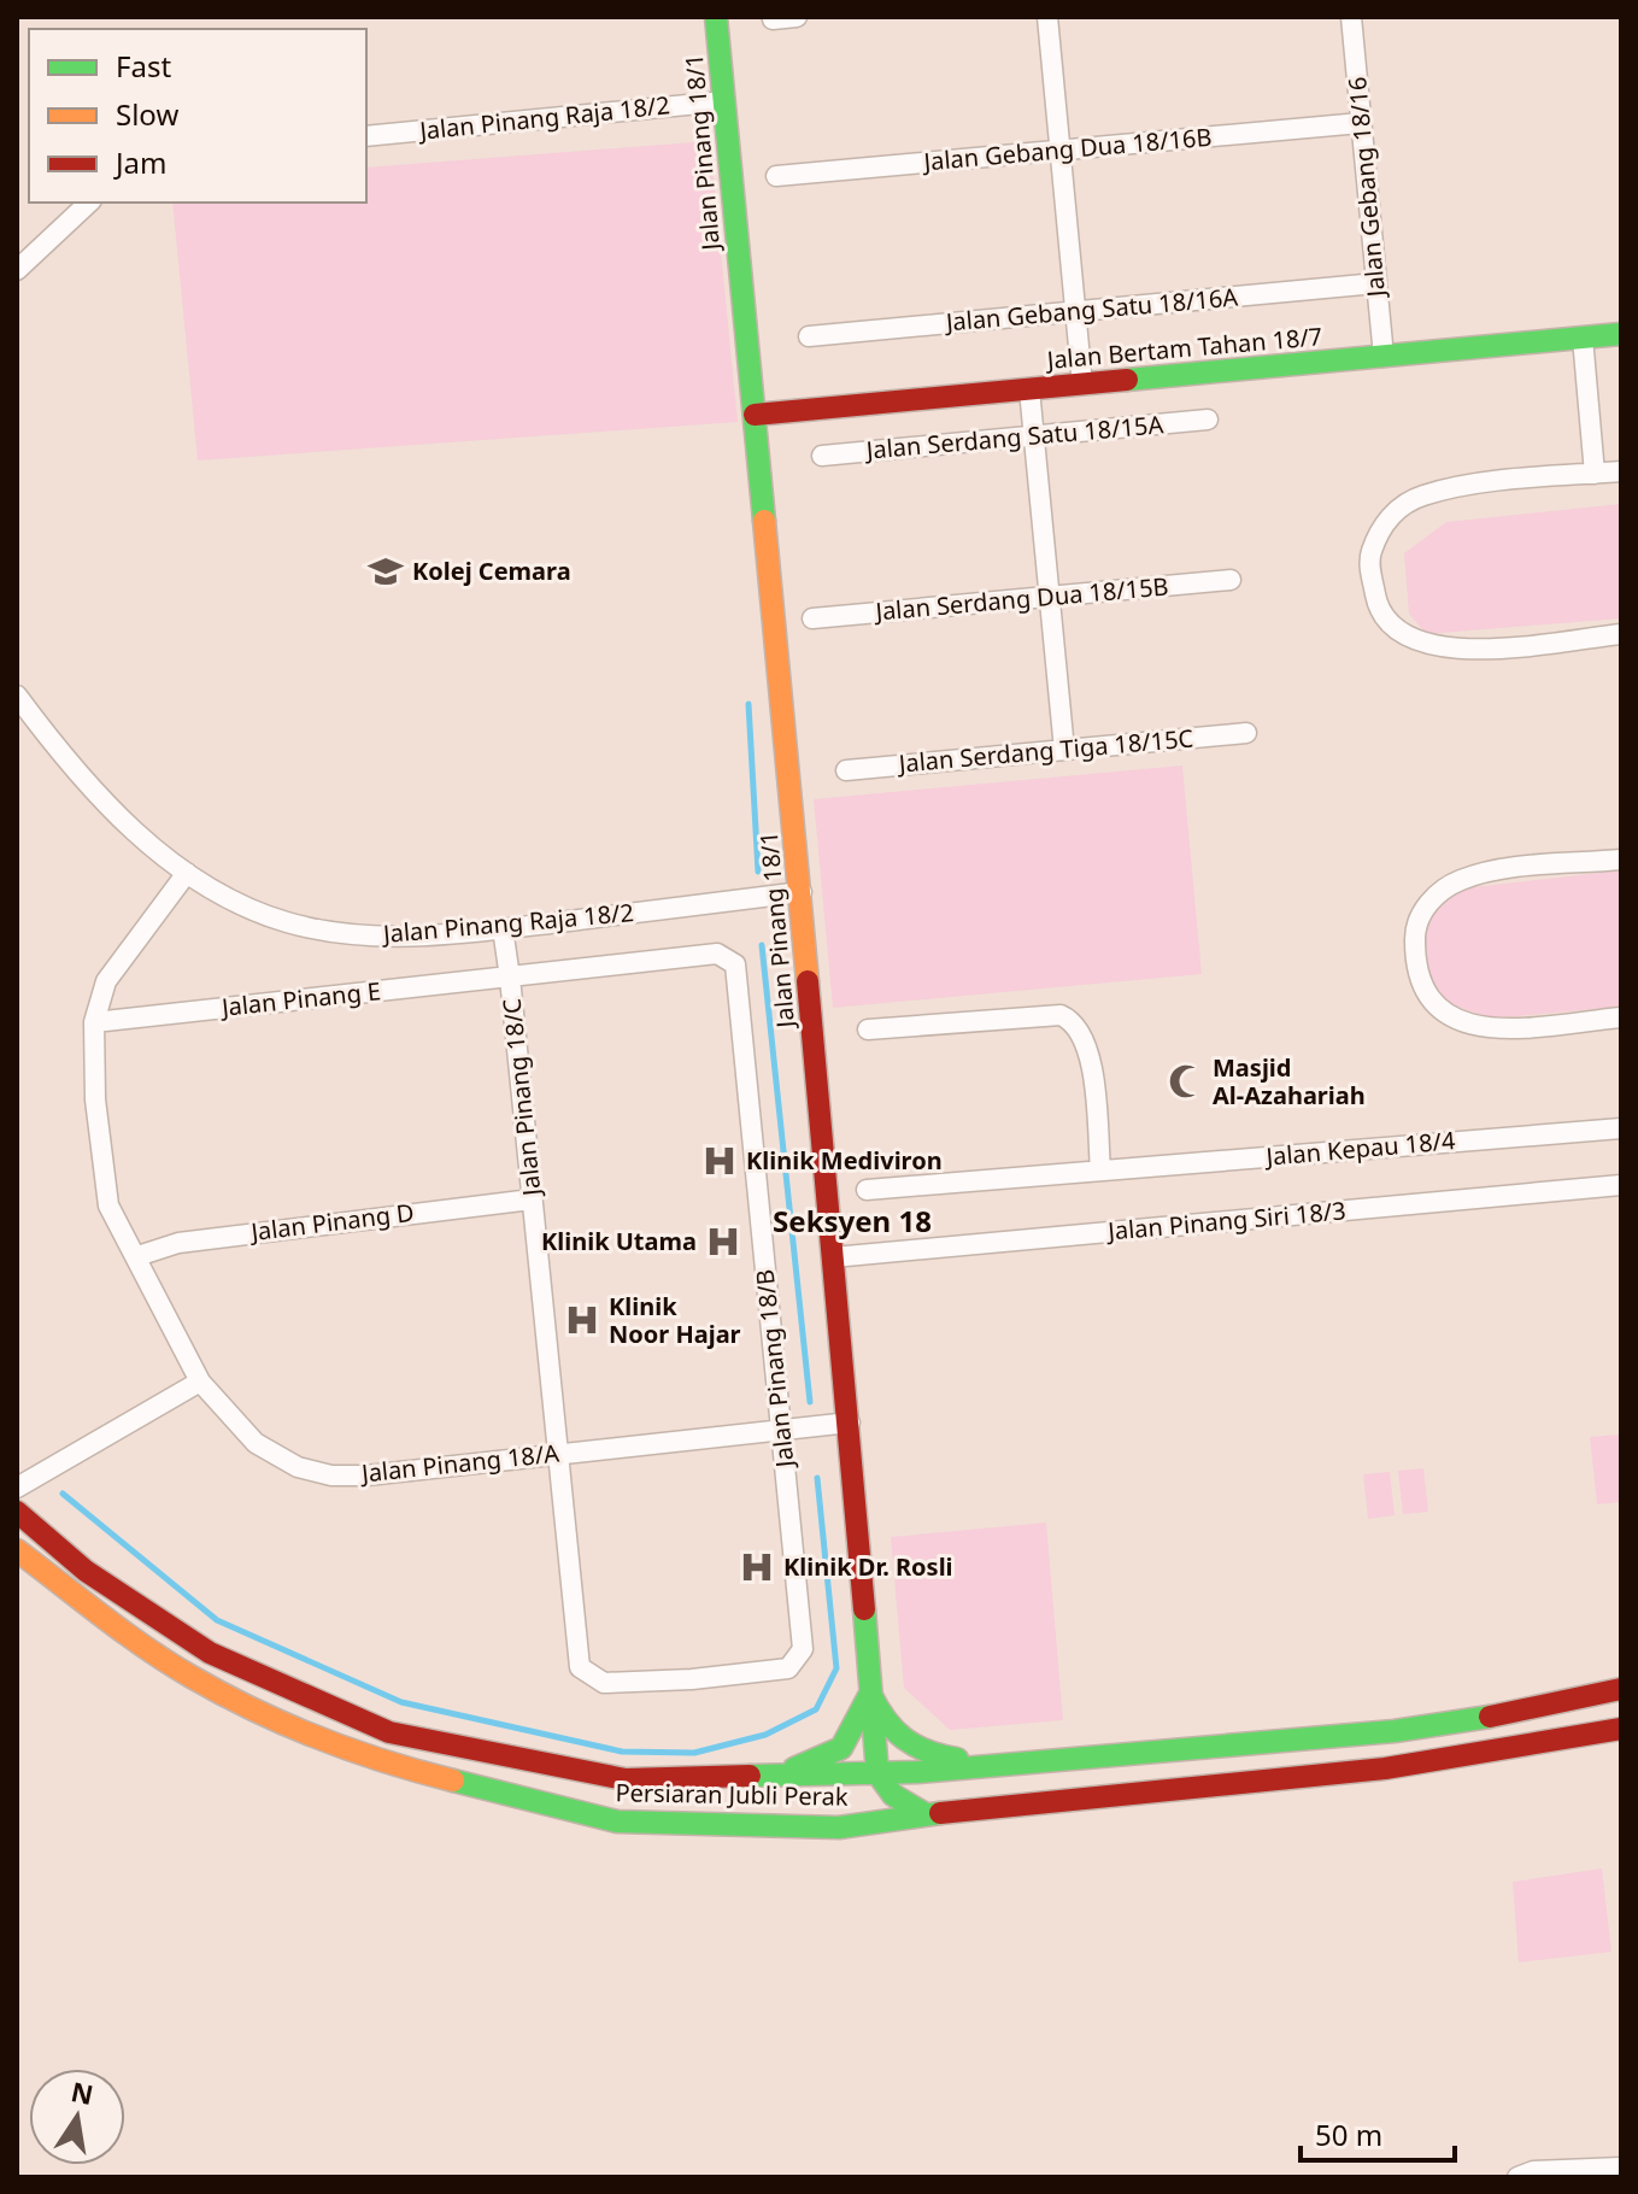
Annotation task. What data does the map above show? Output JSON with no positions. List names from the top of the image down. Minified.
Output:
{"streets":{"main road":["Jalan Pinang 18/1","Jalan Bertam Tahan 18/7","Persiaran Jubli Perak"],"street":["Jalan Pinang Raja 18/2","Jalan Gebang Dua 18/16B","Jalan Gebang 18/16","Jalan Gebang Satu 18/16A","Jalan Serdang Satu 18/15A","Jalan Serdang Dua 18/15B","Jalan Serdang Tiga 18/15C","Jalan Pinang E","Jalan Pinang 18/C","Jalan Kepau 18/4","Jalan Pinang Siri 18/3","Jalan Pinang D","Jalan Pinang 18/B","Jalan Pinang 18/A"]},"crossings":[["Jalan Pinang Raja 18/2","Jalan Pinang 18/1"],["Jalan Pinang Raja 18/2","Jalan Pinang 18/C"],["Jalan Pinang Raja 18/2","Jalan Pinang 18/A"],["Jalan Gebang Dua 18/16B","Jalan Gebang 18/16"],["Jalan Pinang 18/1","Jalan Bertam Tahan 18/7"],["Jalan Pinang 18/1","Jalan Pinang Siri 18/3"],["Jalan Pinang 18/1","Jalan Pinang 18/A"],["Jalan Pinang 18/1","Persiaran Jubli Perak"],["Jalan Gebang 18/16","Jalan Gebang Satu 18/16A"],["Jalan Gebang 18/16","Jalan Bertam Tahan 18/7"],["Jalan Pinang E","Jalan Pinang 18/C"],["Jalan Pinang E","Jalan Pinang 18/B"],["Jalan Pinang E","Jalan Pinang 18/A"],["Jalan Pinang 18/C","Jalan Pinang D"],["Jalan Pinang 18/C","Jalan Pinang 18/B"],["Jalan Pinang 18/C","Jalan Pinang 18/A"],["Jalan Pinang D","Jalan Pinang 18/A"],["Jalan Pinang 18/B","Jalan Pinang 18/A"]],"districts":["Seksyen 18"],"places":{"school or university":["Kolej Cemara"],"mosque":["Masjid Al-Azahariah"],"hospital":["Klinik Mediviron","Klinik Utama","Klinik Noor Hajar","Klinik Dr. Rosli"]},"legend":["Fast","Slow","Jam"],"scale_bar":"50 m","north":"top"}
